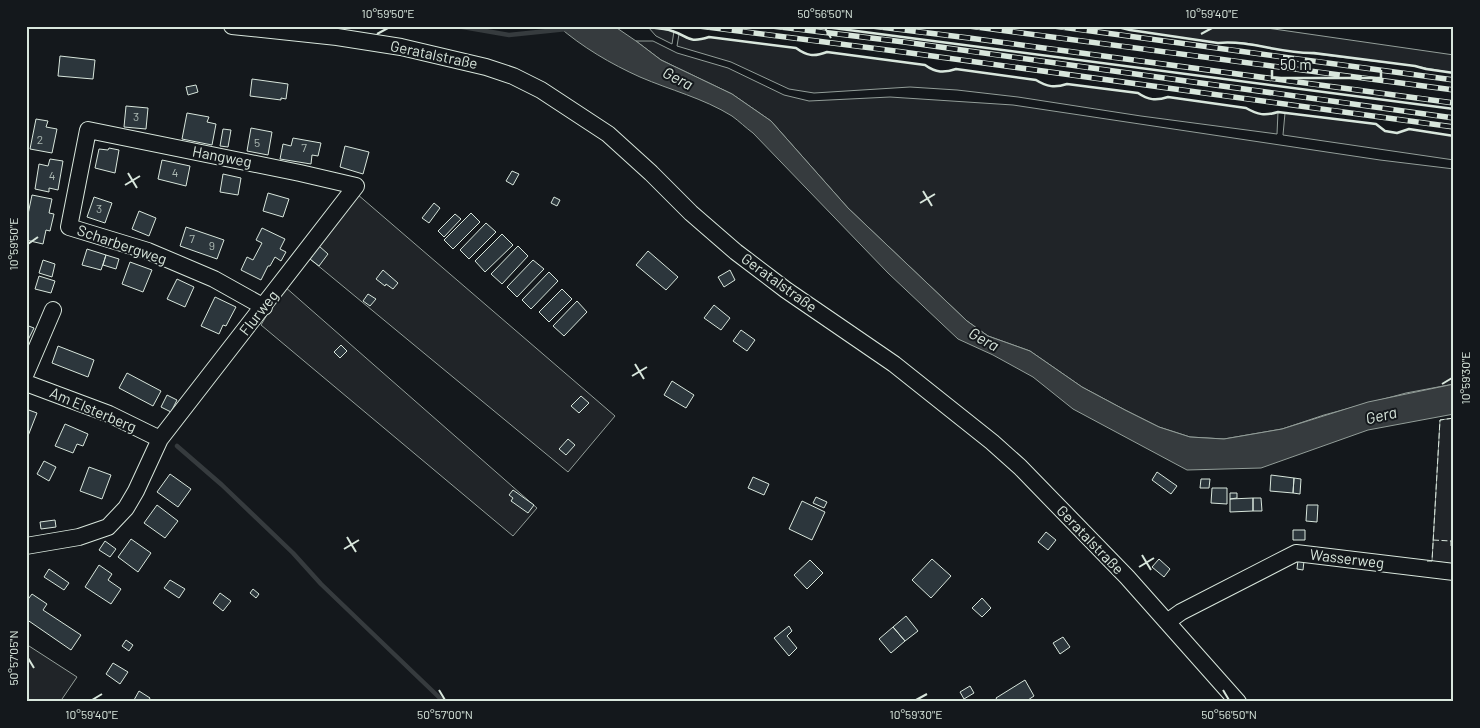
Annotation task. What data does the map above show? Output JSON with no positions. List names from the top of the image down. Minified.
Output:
{"streets":{"street":["Geratalstraße","Hangweg","Scharbergweg","Flurweg","Am Elsterberg","Wasserweg"]},"crossings":[["Geratalstraße","Wasserweg"],["Hangweg","Scharbergweg"],["Hangweg","Flurweg"],["Scharbergweg","Flurweg"],["Flurweg","Am Elsterberg"]],"water":["Gera"],"house_numbers":["3","2","5","7","4","4","3","7","9"],"scale_bar":"50 m","coordinates":["10°59'50\"E","50°56'50\"N","10°59'40\"E","10°59'30\"E","50°57'05\"N","50°57'00\"N"]}
